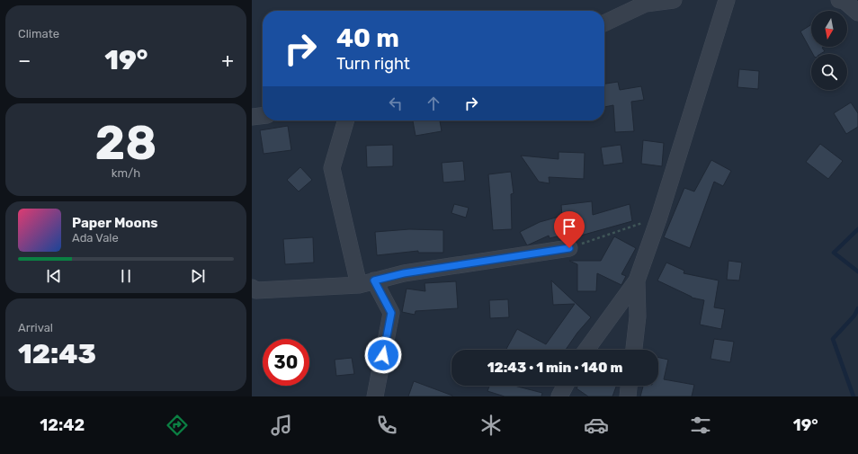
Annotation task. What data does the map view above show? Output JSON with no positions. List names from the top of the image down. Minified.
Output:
{"north":"bottom","page":{"tile":["Climate",["28","km/h"],["Arrival","12:43"]],"turn":["40 m","Turn right"],"heat":["−","19°","+"],"song":["Paper Moons","Ada Vale"],"limit":"30","trip":"12:43 · 1 min · 140 m","tabs":["12:42","19°"]}}
